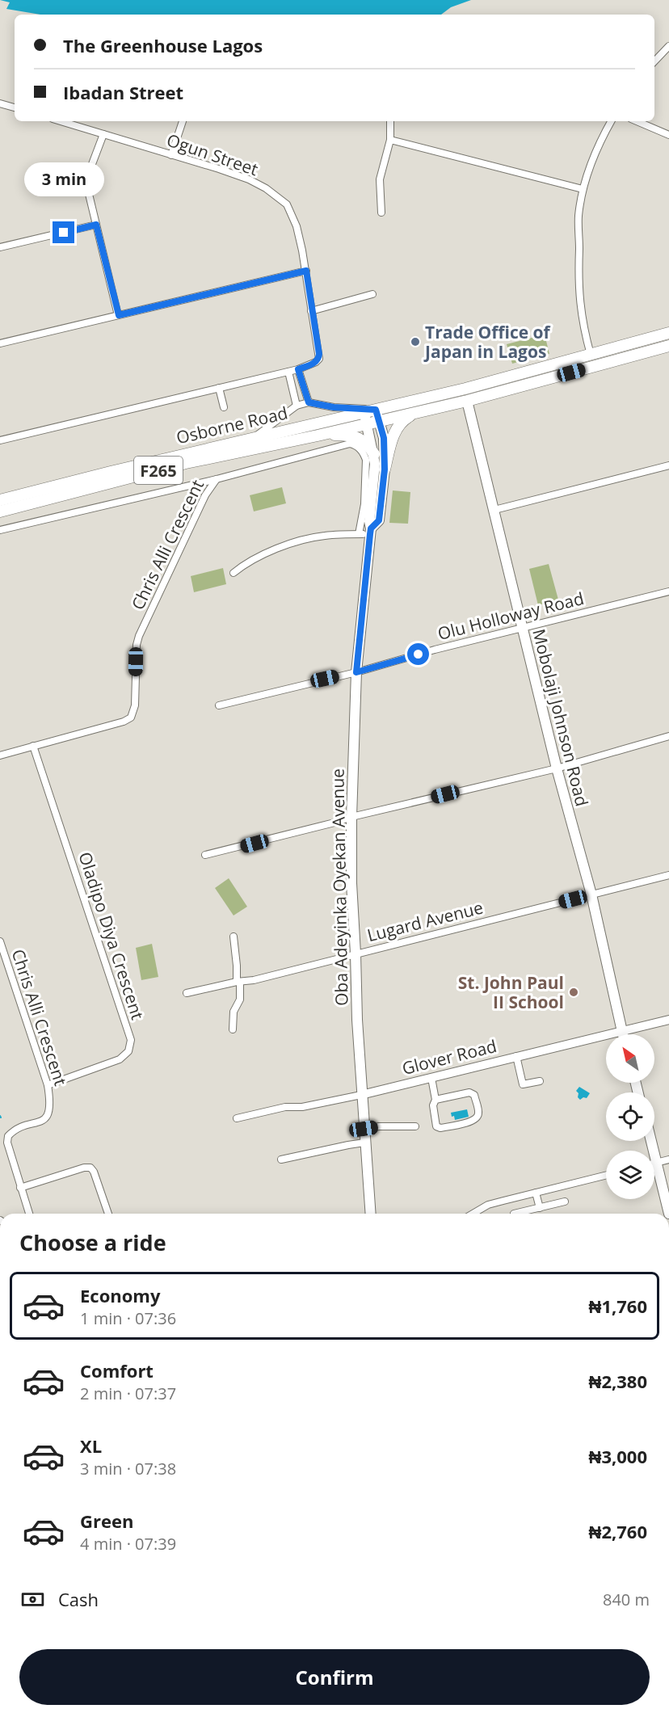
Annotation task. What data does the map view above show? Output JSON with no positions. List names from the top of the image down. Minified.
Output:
{"streets":{"main road":["Osborne Road","F265","Mobolaji Johnson Road","Oba Adeyinka Oyekan Avenue"],"street":["Ogun Street","Chris Alli Crescent","Olu Holloway Road","Lugard Avenue","Oladipo Diya Crescent","Glover Road"]},"crossings":[["Osborne Road","Mobolaji Johnson Road"],["Osborne Road","Oba Adeyinka Oyekan Avenue"],["Chris Alli Crescent","Oladipo Diya Crescent"],["Olu Holloway Road","Mobolaji Johnson Road"],["Olu Holloway Road","Oba Adeyinka Oyekan Avenue"],["Mobolaji Johnson Road","Lugard Avenue"],["Mobolaji Johnson Road","Glover Road"],["Oba Adeyinka Oyekan Avenue","Lugard Avenue"],["Oba Adeyinka Oyekan Avenue","Glover Road"]],"places":["Trade Office of Japan in Lagos","St. John Paul II School"],"north":"top left","page":{"banner":["The Greenhouse Lagos","Ibadan Street"],"bubble":"3 min","heading":"Choose a ride","list":[{"name":"Economy","note":"1 min · 07:36","value":"₦1,760"},{"name":"Comfort","note":"2 min · 07:37","value":"₦2,380"},{"name":"XL","note":"3 min · 07:38","value":"₦3,000"},{"name":"Green","note":"4 min · 07:39","value":"₦2,760"}],"pay":["Cash","840 m"],"buttons":"Confirm"}}
